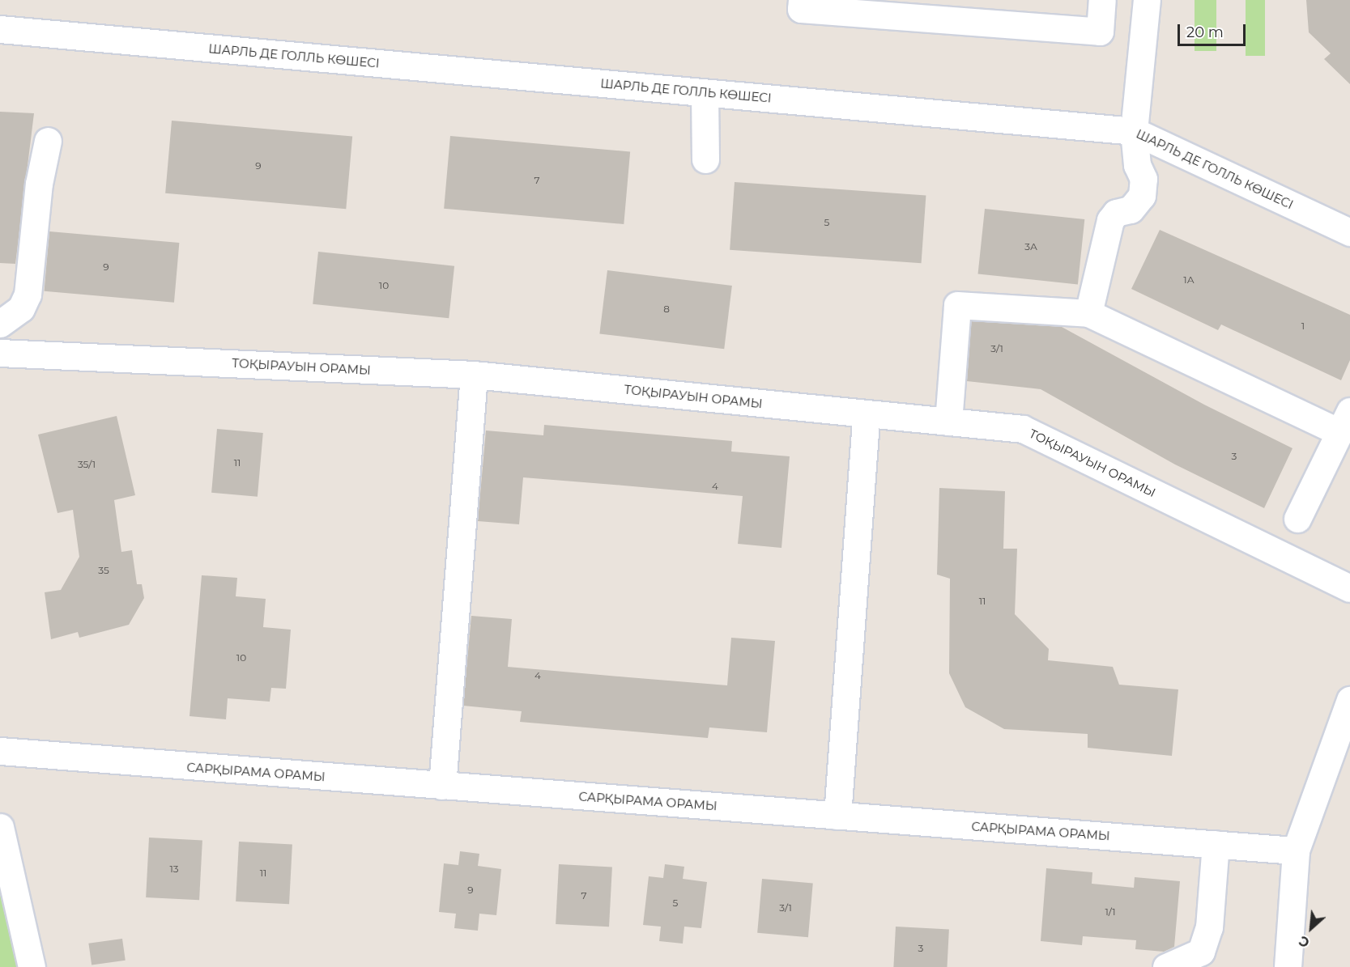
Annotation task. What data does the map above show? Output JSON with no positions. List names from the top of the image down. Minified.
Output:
{"streets":{"street":["ШАРЛЬ ДЕ ГОЛЛЬ КӨШЕСІ","ТОҚЫРАУЫН ОРАМЫ","САРҚЫРАМА ОРАМЫ"]},"house_numbers":["9","7","5","3А","9","1А","10","8","1","3/1","3","11","35/1","4","35","11","10","4","13","11","9","7","5","3/1","1/1","3"],"scale_bar":"20 m","north":"bottom left"}
